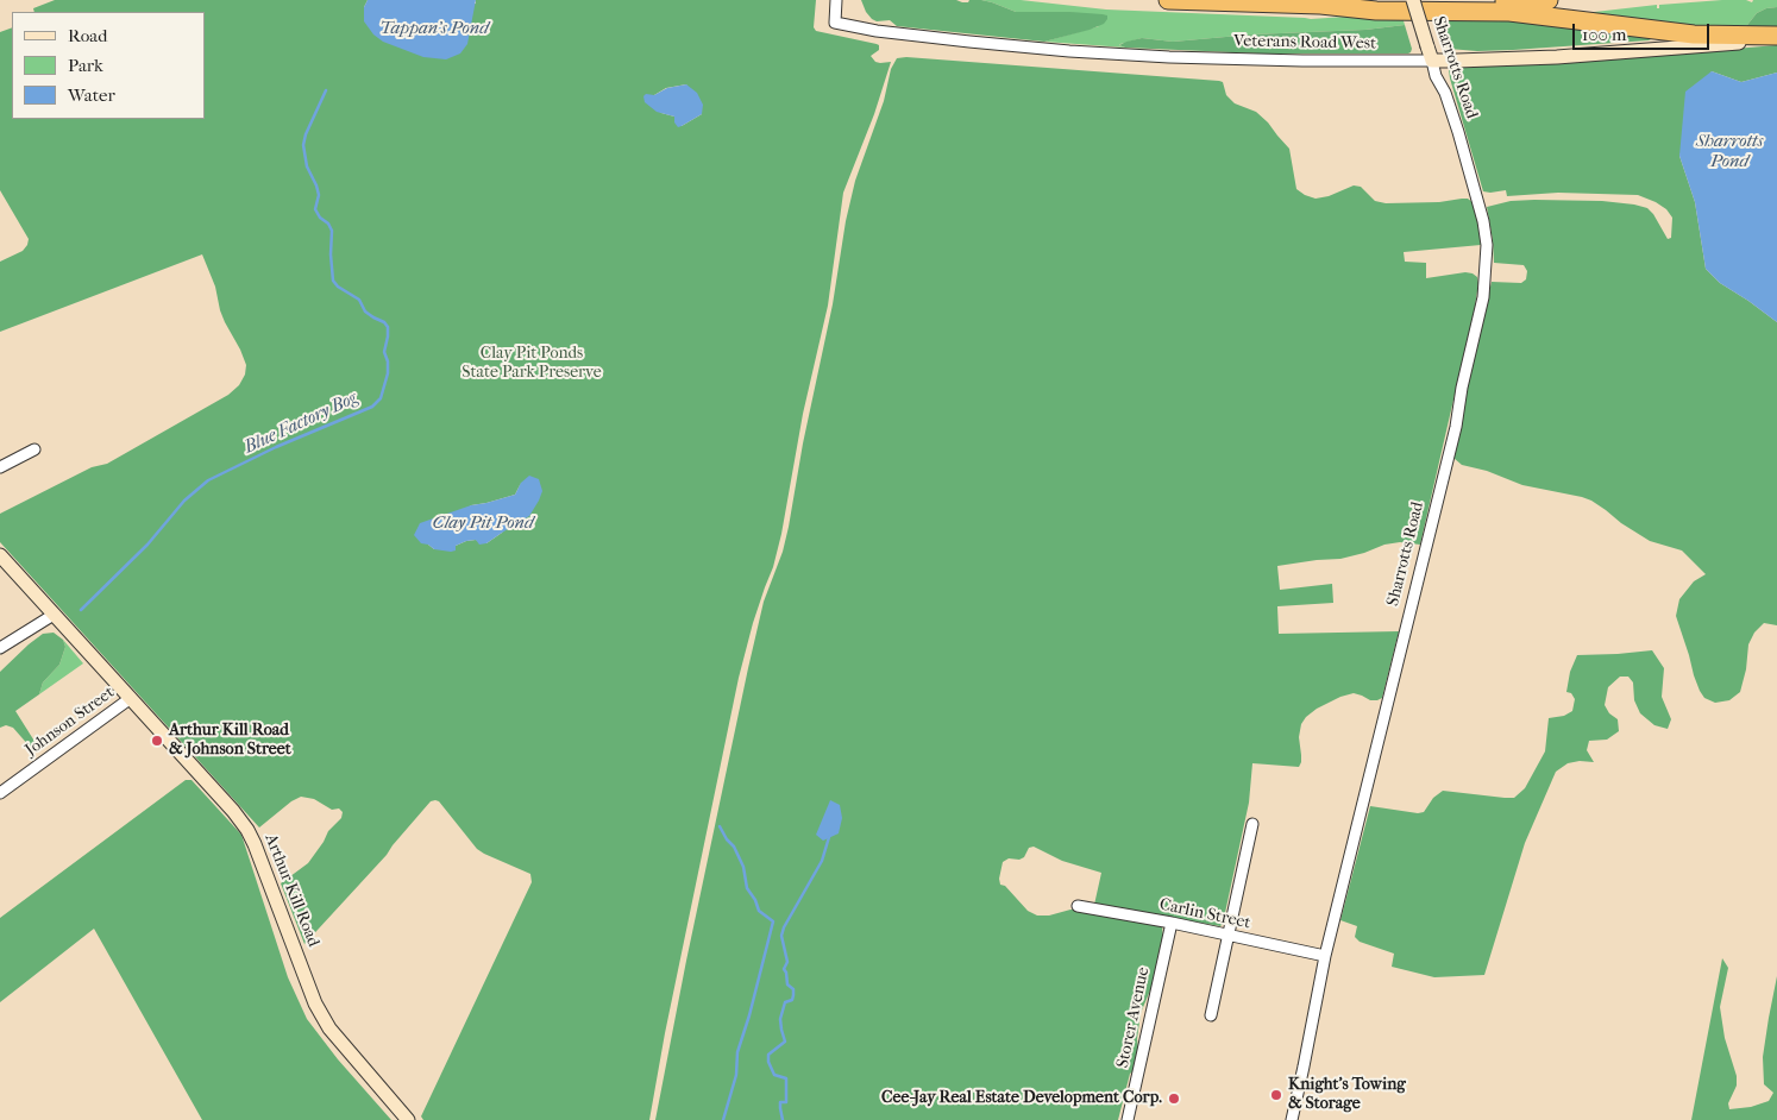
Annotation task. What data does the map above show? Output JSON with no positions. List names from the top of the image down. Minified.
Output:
{"streets":{"street":["Veterans Road West","Sharrotts Road","Johnson Street","Arthur Kill Road","Carlin Street","Storer Avenue"]},"crossings":[["Veterans Road West","Sharrotts Road"],["Sharrotts Road","Carlin Street"],["Johnson Street","Arthur Kill Road"],["Carlin Street","Storer Avenue"]],"water":["Tappan's Pond","Sharrotts Pond","Blue Factory Bog","Clay Pit Pond"],"parks":["Clay Pit Ponds State Park Preserve"],"places":["Arthur Kill Road & Johnson Street","Knight's Towing & Storage","Cee-Jay Real Estate Development Corp."],"legend":["Road","Park","Water"],"scale_bar":"100 m"}
